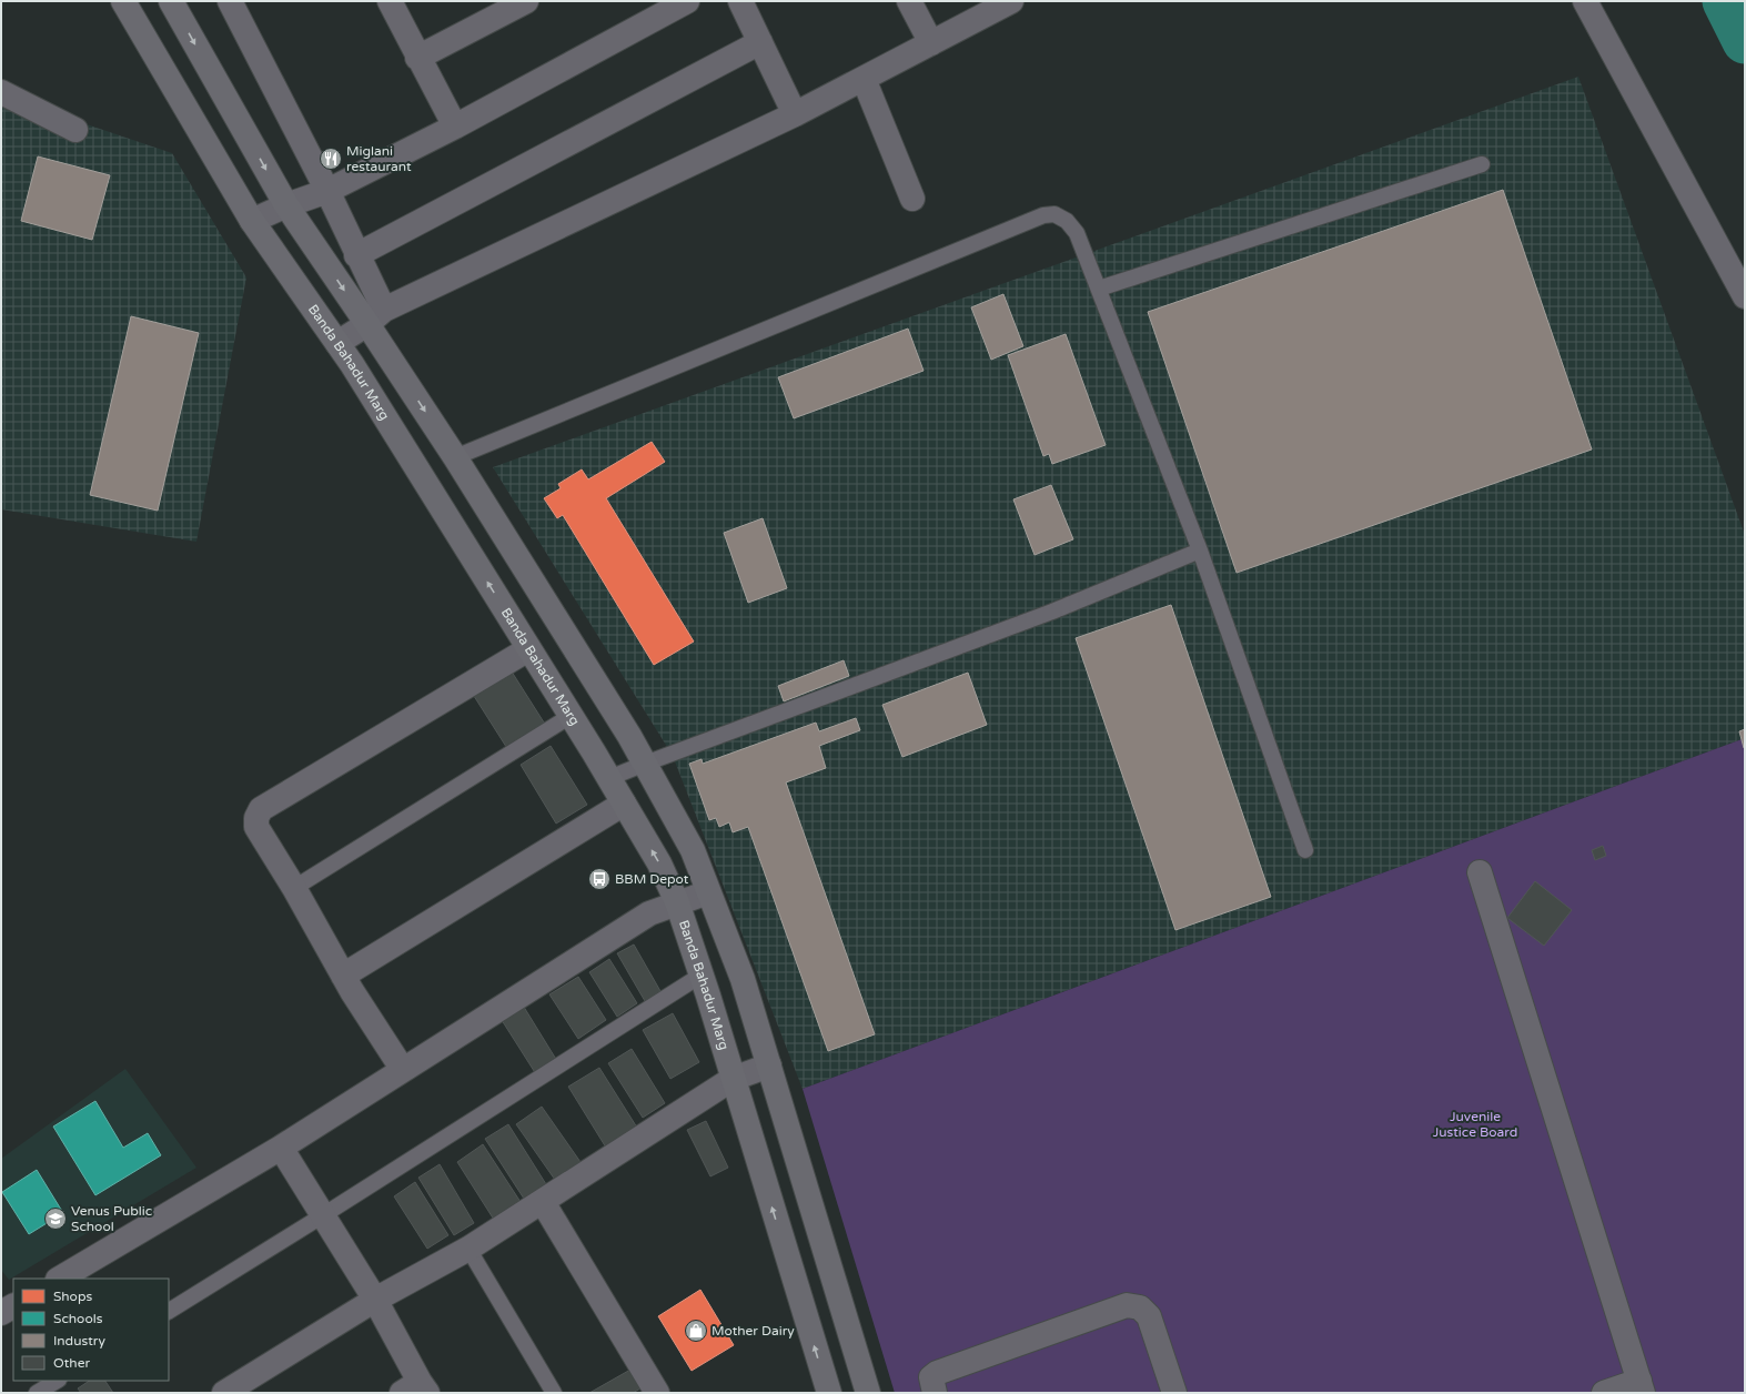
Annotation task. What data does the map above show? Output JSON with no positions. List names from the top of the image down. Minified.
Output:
{"streets":{"street":["Banda Bahadur Marg"]},"parks":["Juvenile Justice Board"],"places":{"restaurant":["Miglani restaurant"],"bus stop":["BBM Depot"],"school or university":["Venus Public School"],"shop":["Mother Dairy"]},"legend":["Shops","Schools","Industry","Other"]}
